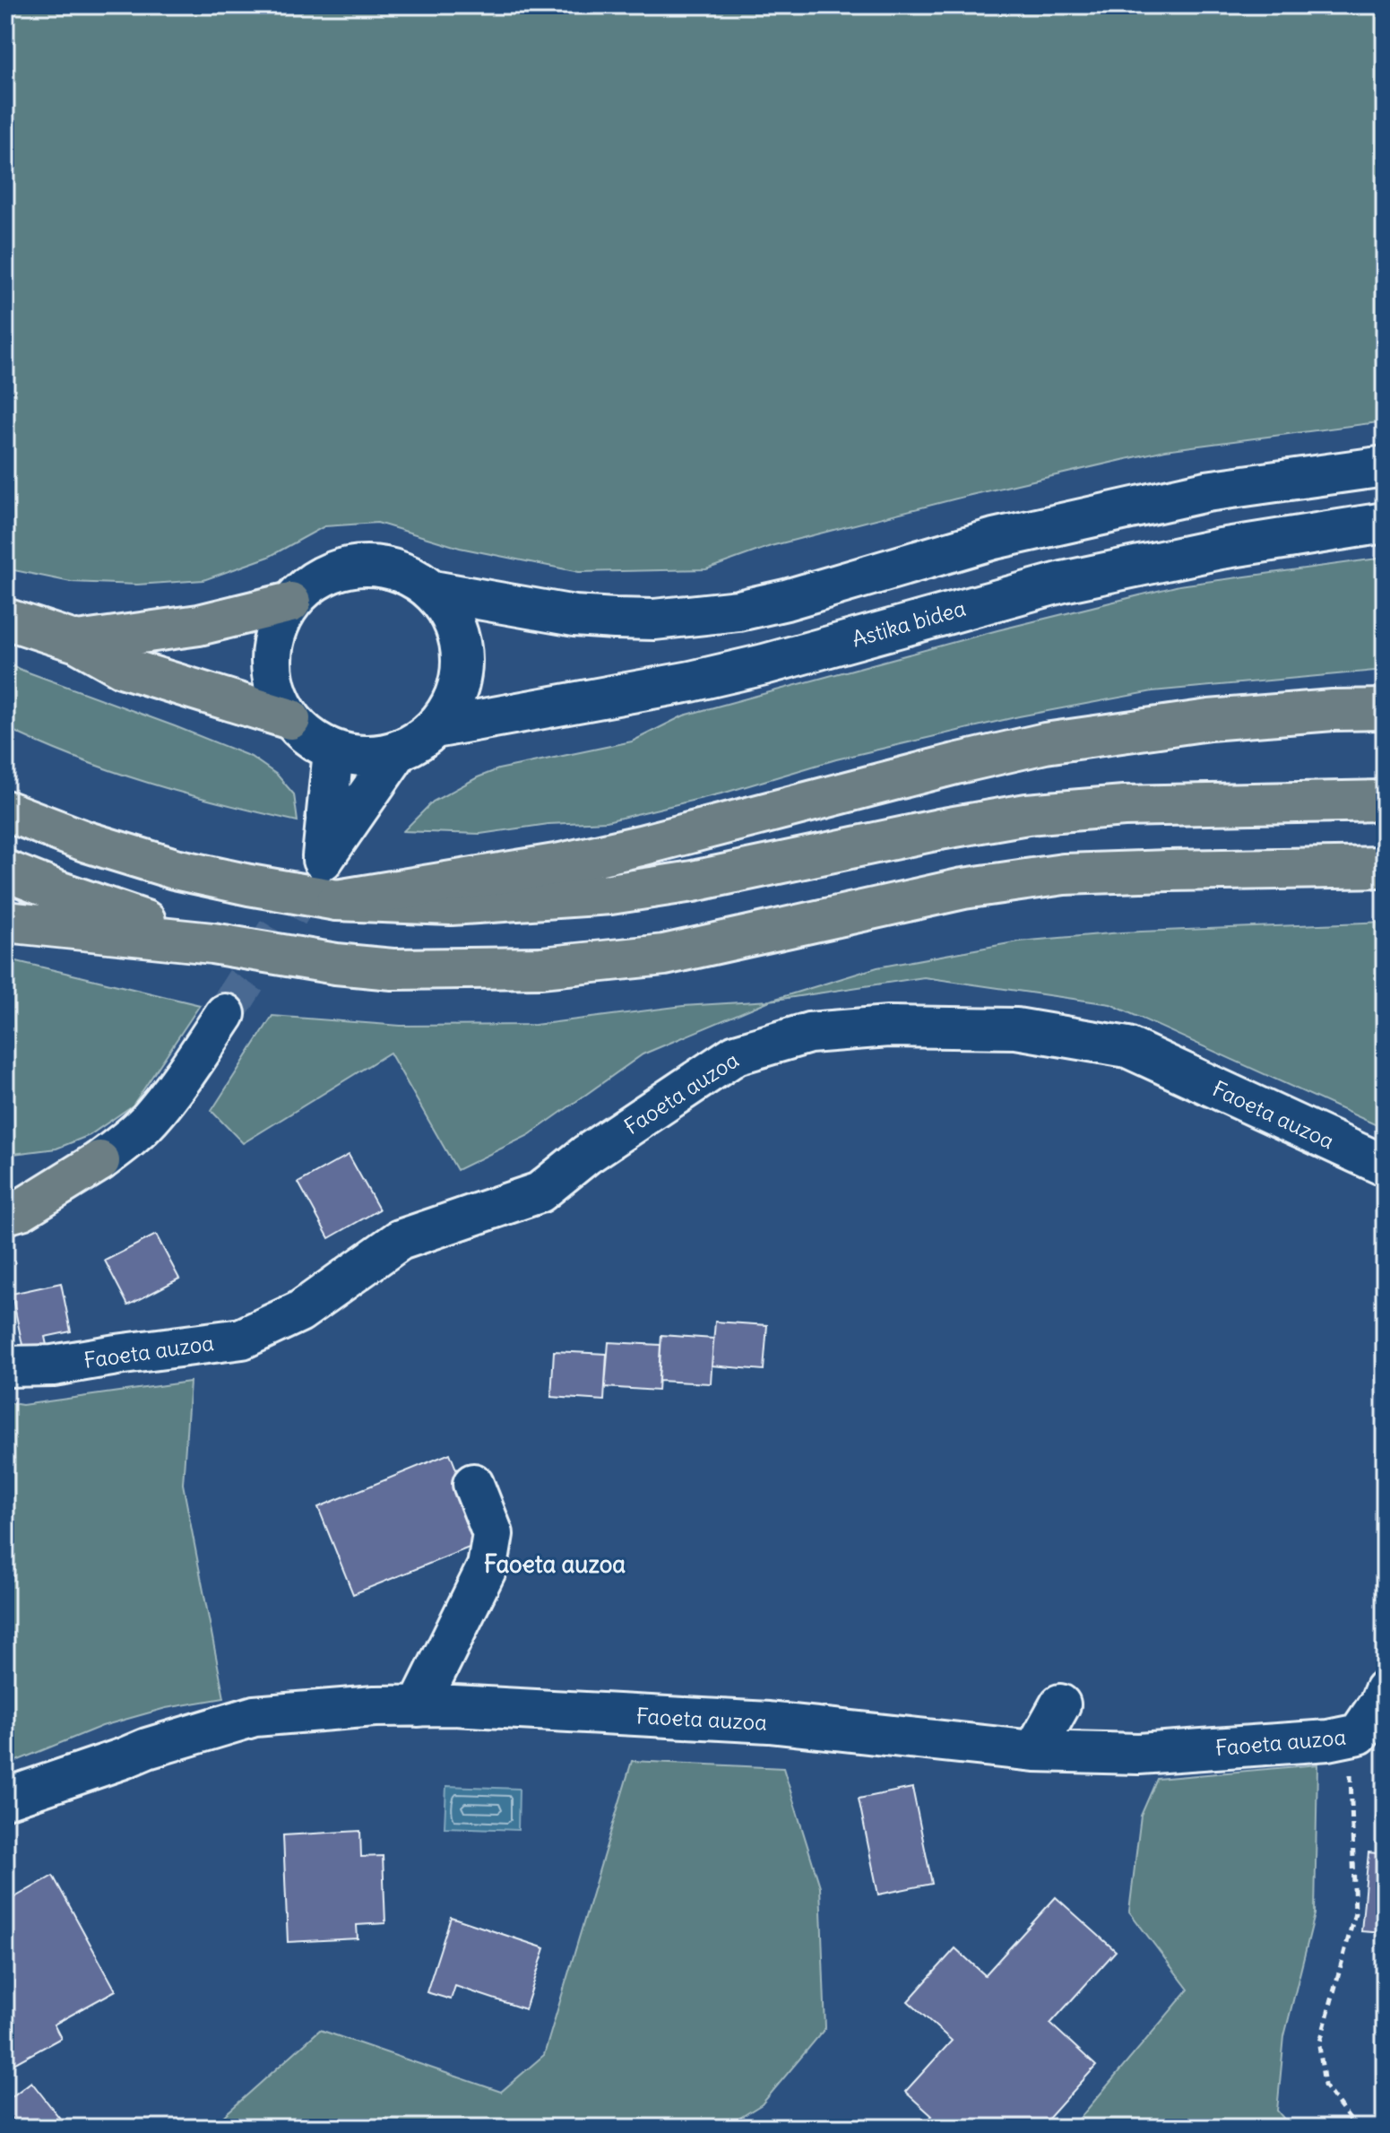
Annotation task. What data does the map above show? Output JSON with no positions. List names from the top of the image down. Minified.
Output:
{"streets":{"street":["Astika bidea","Faoeta auzoa"]},"districts":["Faoeta auzoa"]}
